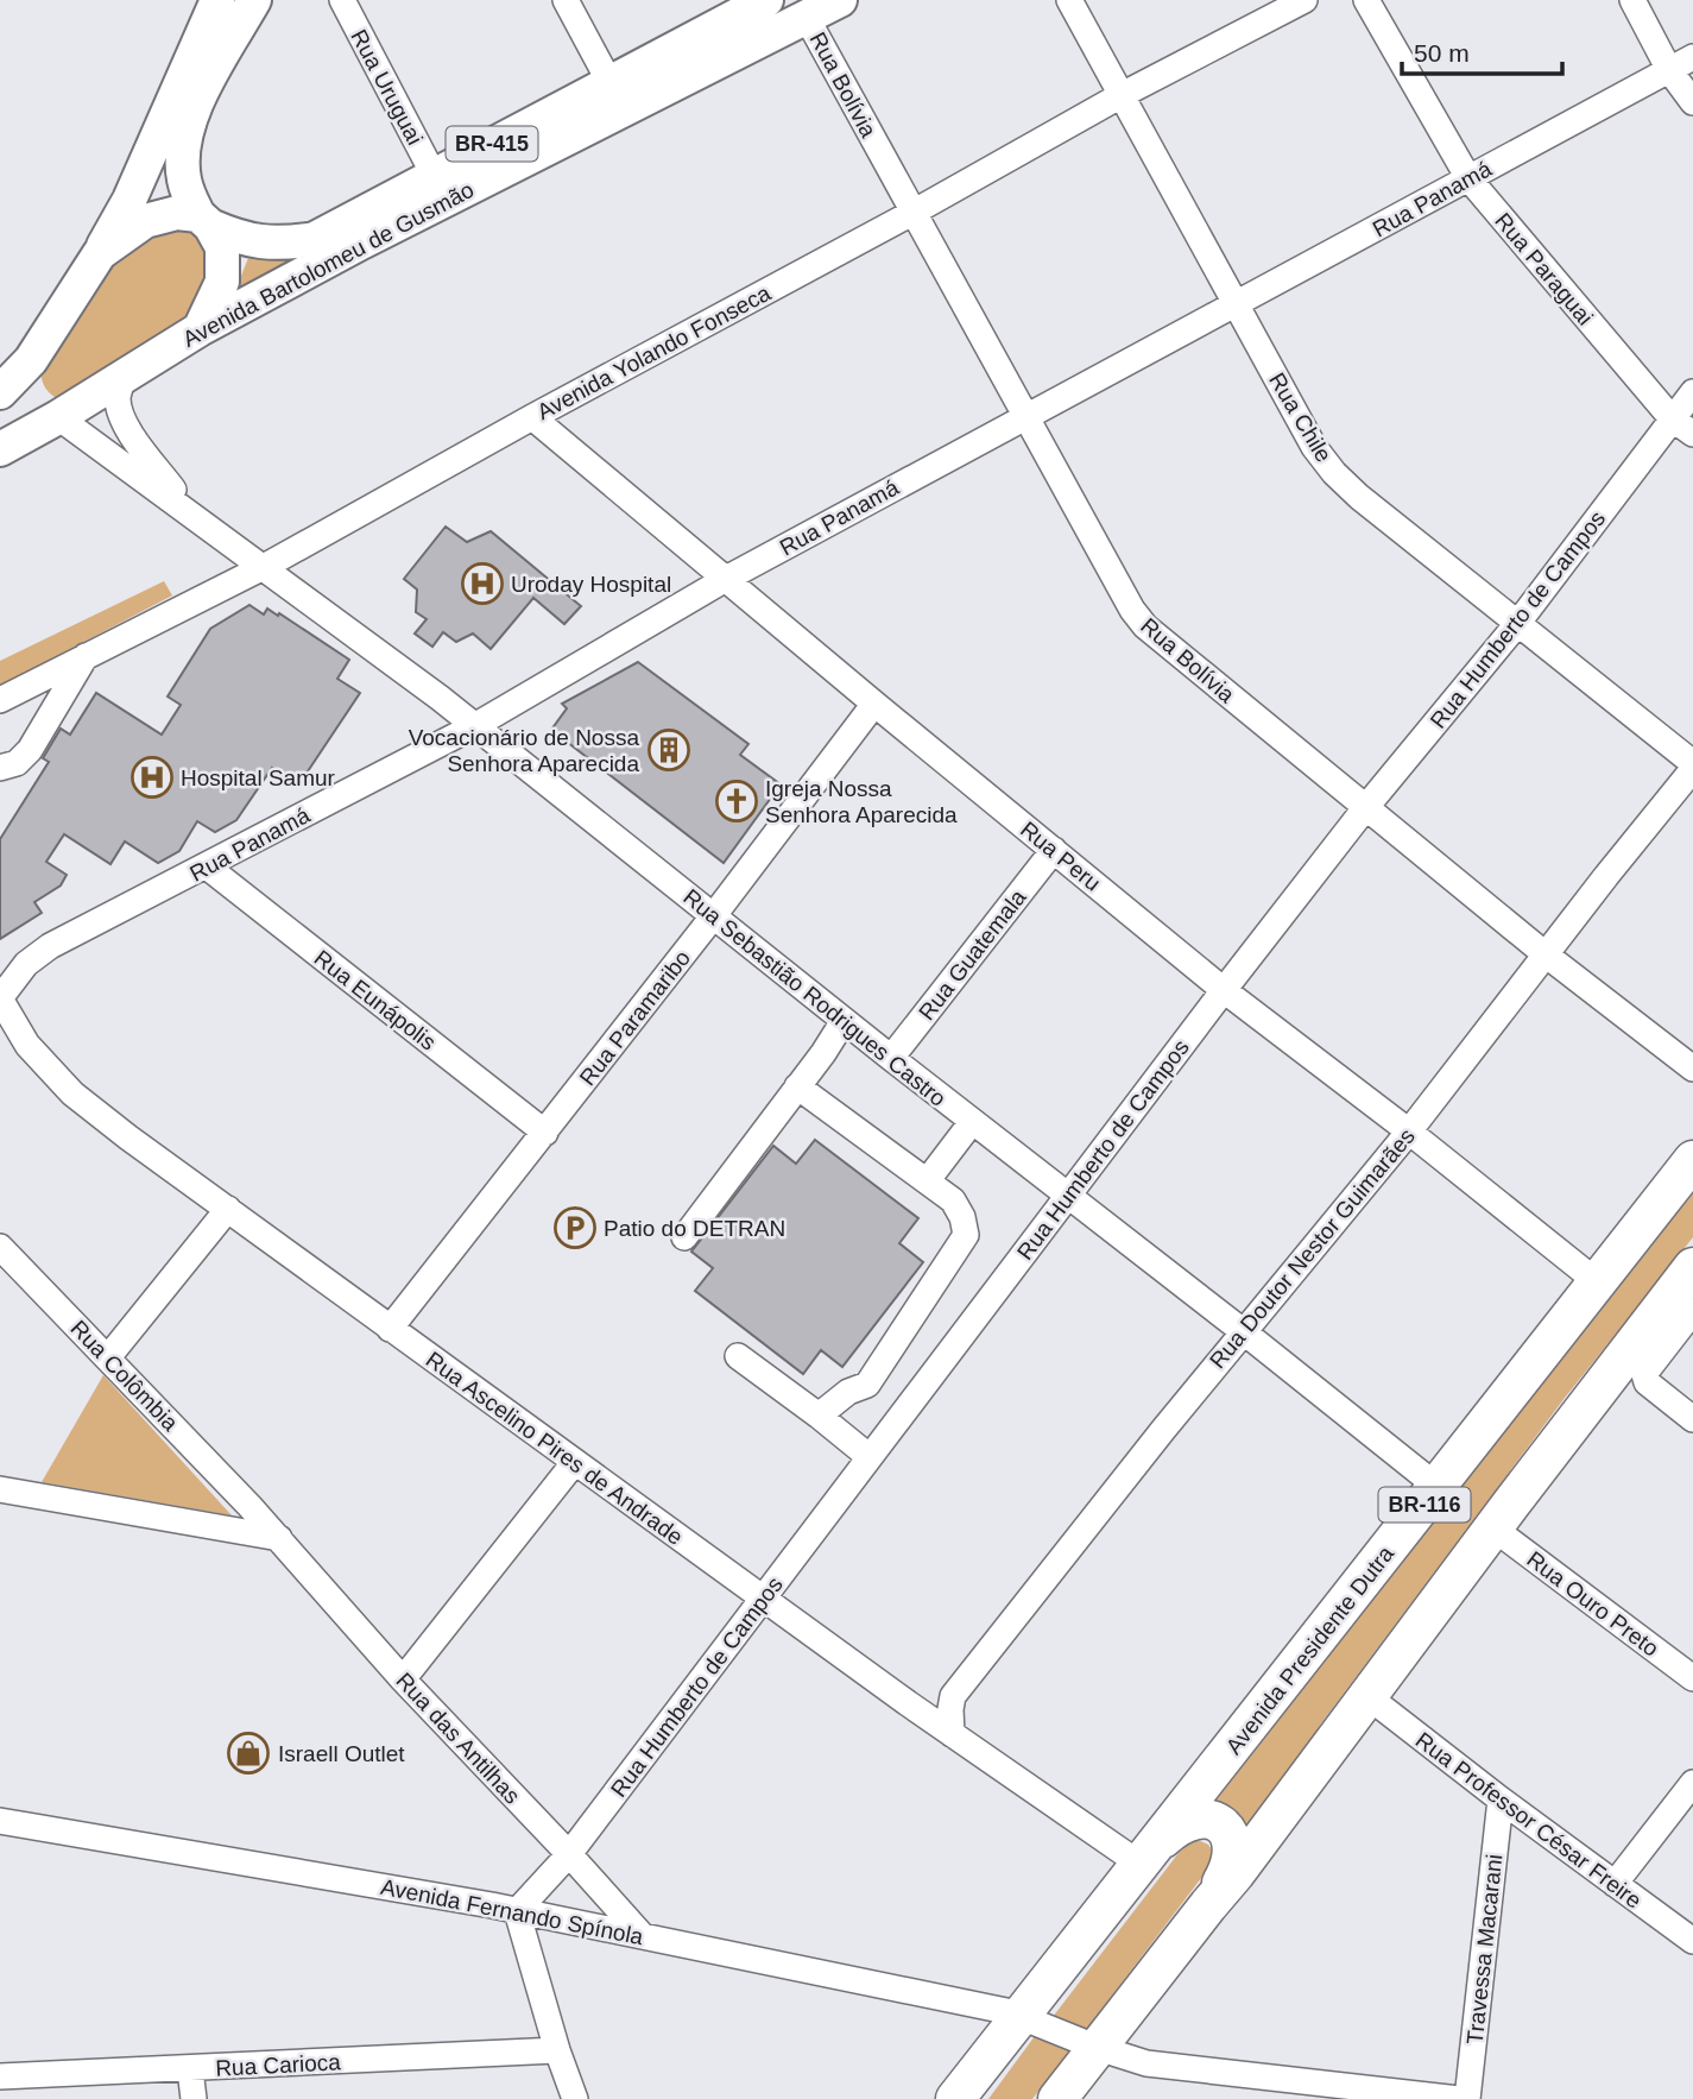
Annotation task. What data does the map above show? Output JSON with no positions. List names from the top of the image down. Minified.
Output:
{"streets":{"highway":["BR-116","Avenida Presidente Dutra"],"main road":["BR-415","Avenida Bartolomeu de Gusmão"],"street":["Rua Bolívia","Rua Uruguai","Rua Panamá","Rua Paraguai","Avenida Yolando Fonseca","Rua Chile","Rua Humberto de Campos","Rua Peru","Rua Guatemala","Rua Sebastião Rodrigues Castro","Rua Eunápolis","Rua Paramaribo","Rua Doutor Nestor Guimarães","Rua Colômbia","Rua Ascelino Pires de Andrade","Rua Ouro Preto","Rua das Antilhas","Rua Professor César Freire","Avenida Fernando Spínola","Travessa Macarani","Rua Carioca"]},"crossings":[["Rua Bolívia","Rua Panamá"],["Rua Bolívia","Avenida Bartolomeu de Gusmão"],["Rua Bolívia","Avenida Yolando Fonseca"],["Rua Bolívia","Rua Humberto de Campos"],["Rua Bolívia","Rua Doutor Nestor Guimarães"],["Rua Uruguai","Avenida Bartolomeu de Gusmão"],["Rua Panamá","Rua Paraguai"],["Rua Panamá","Rua Chile"],["Rua Panamá","Rua Peru"],["Rua Panamá","Rua Sebastião Rodrigues Castro"],["Rua Panamá","Rua Eunápolis"],["Rua Panamá","Rua Ascelino Pires de Andrade"],["Avenida Bartolomeu de Gusmão","Rua Sebastião Rodrigues Castro"],["Rua Paraguai","Rua Humberto de Campos"],["Avenida Yolando Fonseca","Rua Chile"],["Avenida Yolando Fonseca","Rua Peru"],["Avenida Yolando Fonseca","Rua Sebastião Rodrigues Castro"],["Rua Chile","Rua Humberto de Campos"],["Rua Chile","Rua Doutor Nestor Guimarães"],["Rua Humberto de Campos","Rua Peru"],["Rua Humberto de Campos","Rua Sebastião Rodrigues Castro"],["Rua Humberto de Campos","Rua Ascelino Pires de Andrade"],["Rua Humberto de Campos","Rua das Antilhas"],["Rua Humberto de Campos","Avenida Fernando Spínola"],["Rua Peru","Rua Guatemala"],["Rua Peru","Rua Paramaribo"],["Rua Peru","Rua Doutor Nestor Guimarães"],["Rua Peru","Avenida Presidente Dutra"],["Rua Guatemala","Rua Sebastião Rodrigues Castro"],["Rua Sebastião Rodrigues Castro","Rua Paramaribo"],["Rua Sebastião Rodrigues Castro","Rua Doutor Nestor Guimarães"],["Rua Sebastião Rodrigues Castro","Avenida Presidente Dutra"],["Rua Eunápolis","Rua Paramaribo"],["Rua Paramaribo","Rua Ascelino Pires de Andrade"],["Rua Doutor Nestor Guimarães","Rua Ascelino Pires de Andrade"],["Rua Colômbia","Rua das Antilhas"],["Rua Ascelino Pires de Andrade","Avenida Presidente Dutra"],["BR-116","Rua Ouro Preto"],["BR-116","Rua Professor César Freire"],["BR-116","Avenida Fernando Spínola"],["Avenida Presidente Dutra","Avenida Fernando Spínola"],["Rua das Antilhas","Avenida Fernando Spínola"],["Rua Professor César Freire","Travessa Macarani"]],"places":{"hospital":["Uroday Hospital","Hospital Samur"],"building":["Vocacionário de Nossa Senhora Aparecida"],"church":["Igreja Nossa Senhora Aparecida"],"parking":["Patio do DETRAN"],"shop":["Israell Outlet"]},"scale_bar":"50 m"}
